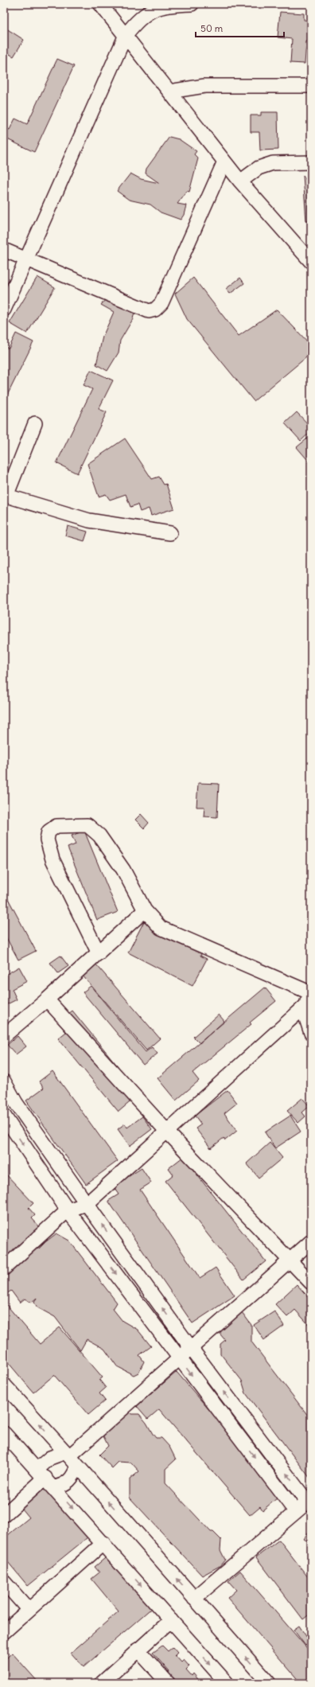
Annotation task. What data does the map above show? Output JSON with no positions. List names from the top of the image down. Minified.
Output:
{"scale_bar":"50 m"}
